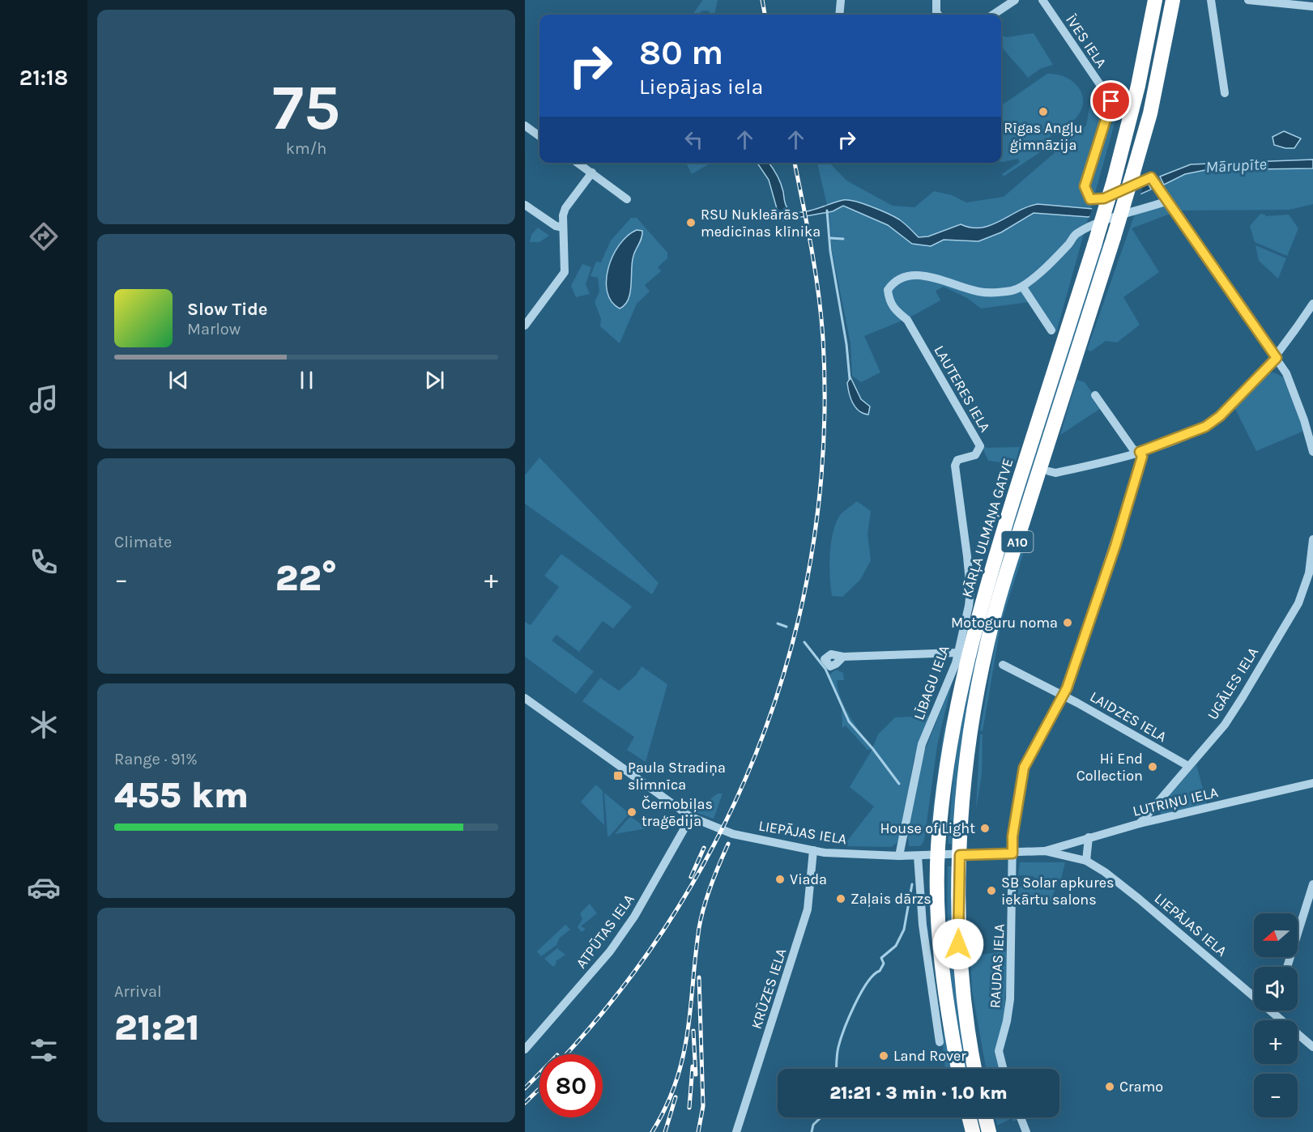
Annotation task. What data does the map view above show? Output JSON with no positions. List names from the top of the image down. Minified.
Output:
{"streets":{"highway":["KĀRĻA ULMAŅA GATVE","A10"],"street":["ĪVES IELA","LAUTERES IELA","LĪBAGU IELA","UGĀLES IELA","LAIDZES IELA","LUTRIŅU IELA","LIEPĀJAS IELA","ATPŪTAS IELA","RAUDAS IELA","KRŪZES IELA"]},"crossings":[["LAUTERES IELA","LĪBAGU IELA"],["KĀRĻA ULMAŅA GATVE","LIEPĀJAS IELA"],["A10","LIEPĀJAS IELA"],["LĪBAGU IELA","LIEPĀJAS IELA"],["UGĀLES IELA","LAIDZES IELA"],["UGĀLES IELA","LUTRIŅU IELA"],["LAIDZES IELA","RAUDAS IELA"],["LUTRIŅU IELA","LIEPĀJAS IELA"],["LIEPĀJAS IELA","ATPŪTAS IELA"],["LIEPĀJAS IELA","RAUDAS IELA"],["LIEPĀJAS IELA","KRŪZES IELA"]],"water":["Mārupīte"],"places":{"other":["Rīgas Angļu ģimnāzija","RSU Nukleārās medicīnas klīnika","Motoguru noma","Hi End Collection","Černobiļas traģēdija","House of Light","Viada","SB Solar apkures iekārtu salons","Zaļais dārzs","Land Rover","Cramo"],"transit":["Paula Stradiņa slimnīca"]},"north":"left","page":{"tabs":"21:18","tile":[["75","km/h"],"Climate",["Range · 91%","455 km"],["Arrival","21:21"]],"turn":["80 m","Liepājas iela"],"song":["Slow Tide","Marlow"],"heat":["−","22°","+"],"map_buttons":["+","−"],"limit":"80","trip":"21:21 · 3 min · 1.0 km"}}
